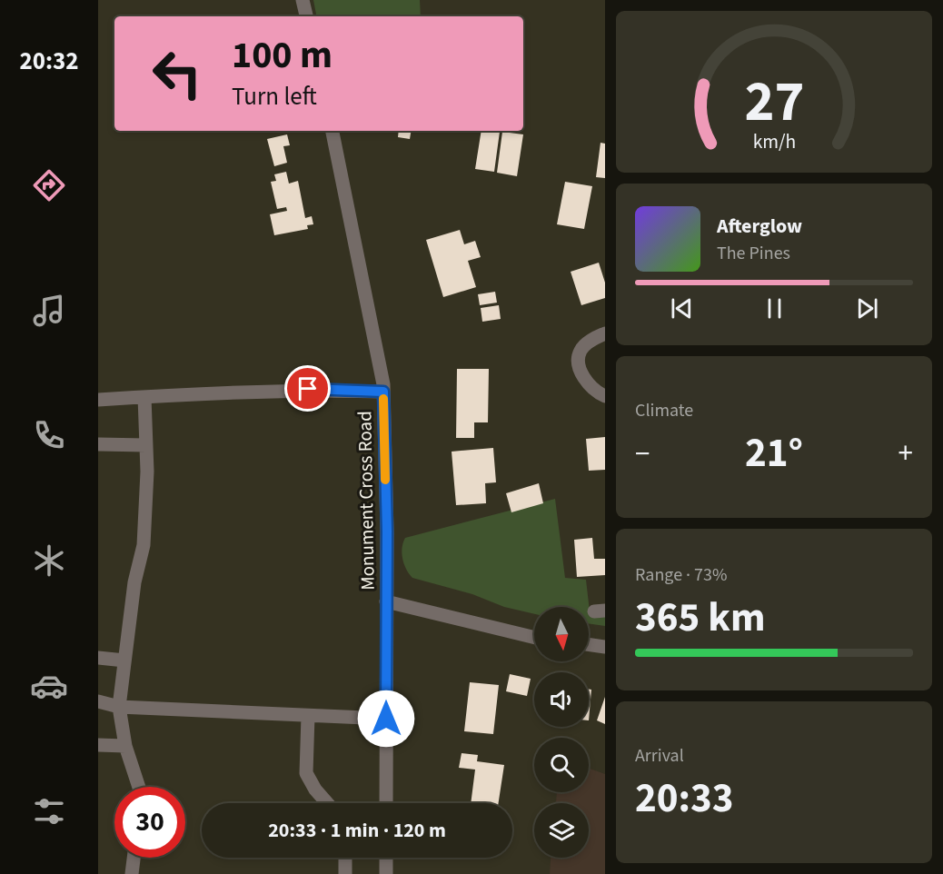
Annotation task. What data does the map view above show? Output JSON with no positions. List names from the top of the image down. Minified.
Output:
{"streets":{"street":["Monument Cross Road"]},"north":"bottom","page":{"tabs":"20:32","turn":["100 m","Turn left"],"song":["Afterglow","The Pines"],"tile":["Climate",["Range · 73%","365 km"],["Arrival","20:33"]],"heat":["−","21°","+"],"limit":"30","trip":"20:33 · 1 min · 120 m","gauge":["27","km/h"]}}
